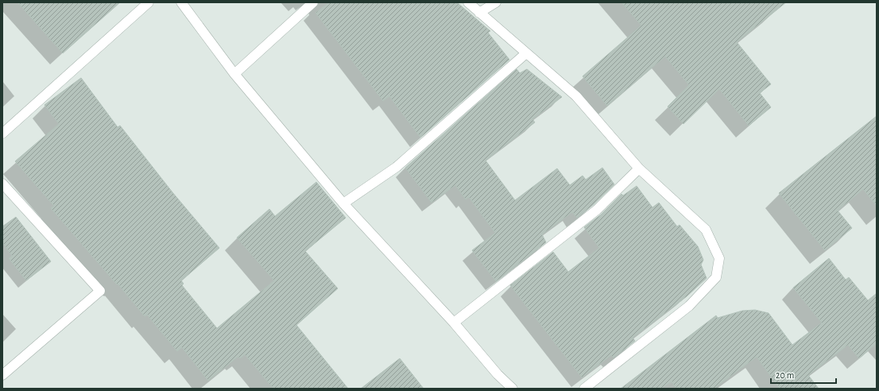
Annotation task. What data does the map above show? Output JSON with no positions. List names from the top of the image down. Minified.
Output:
{"scale_bar":"20 m"}
